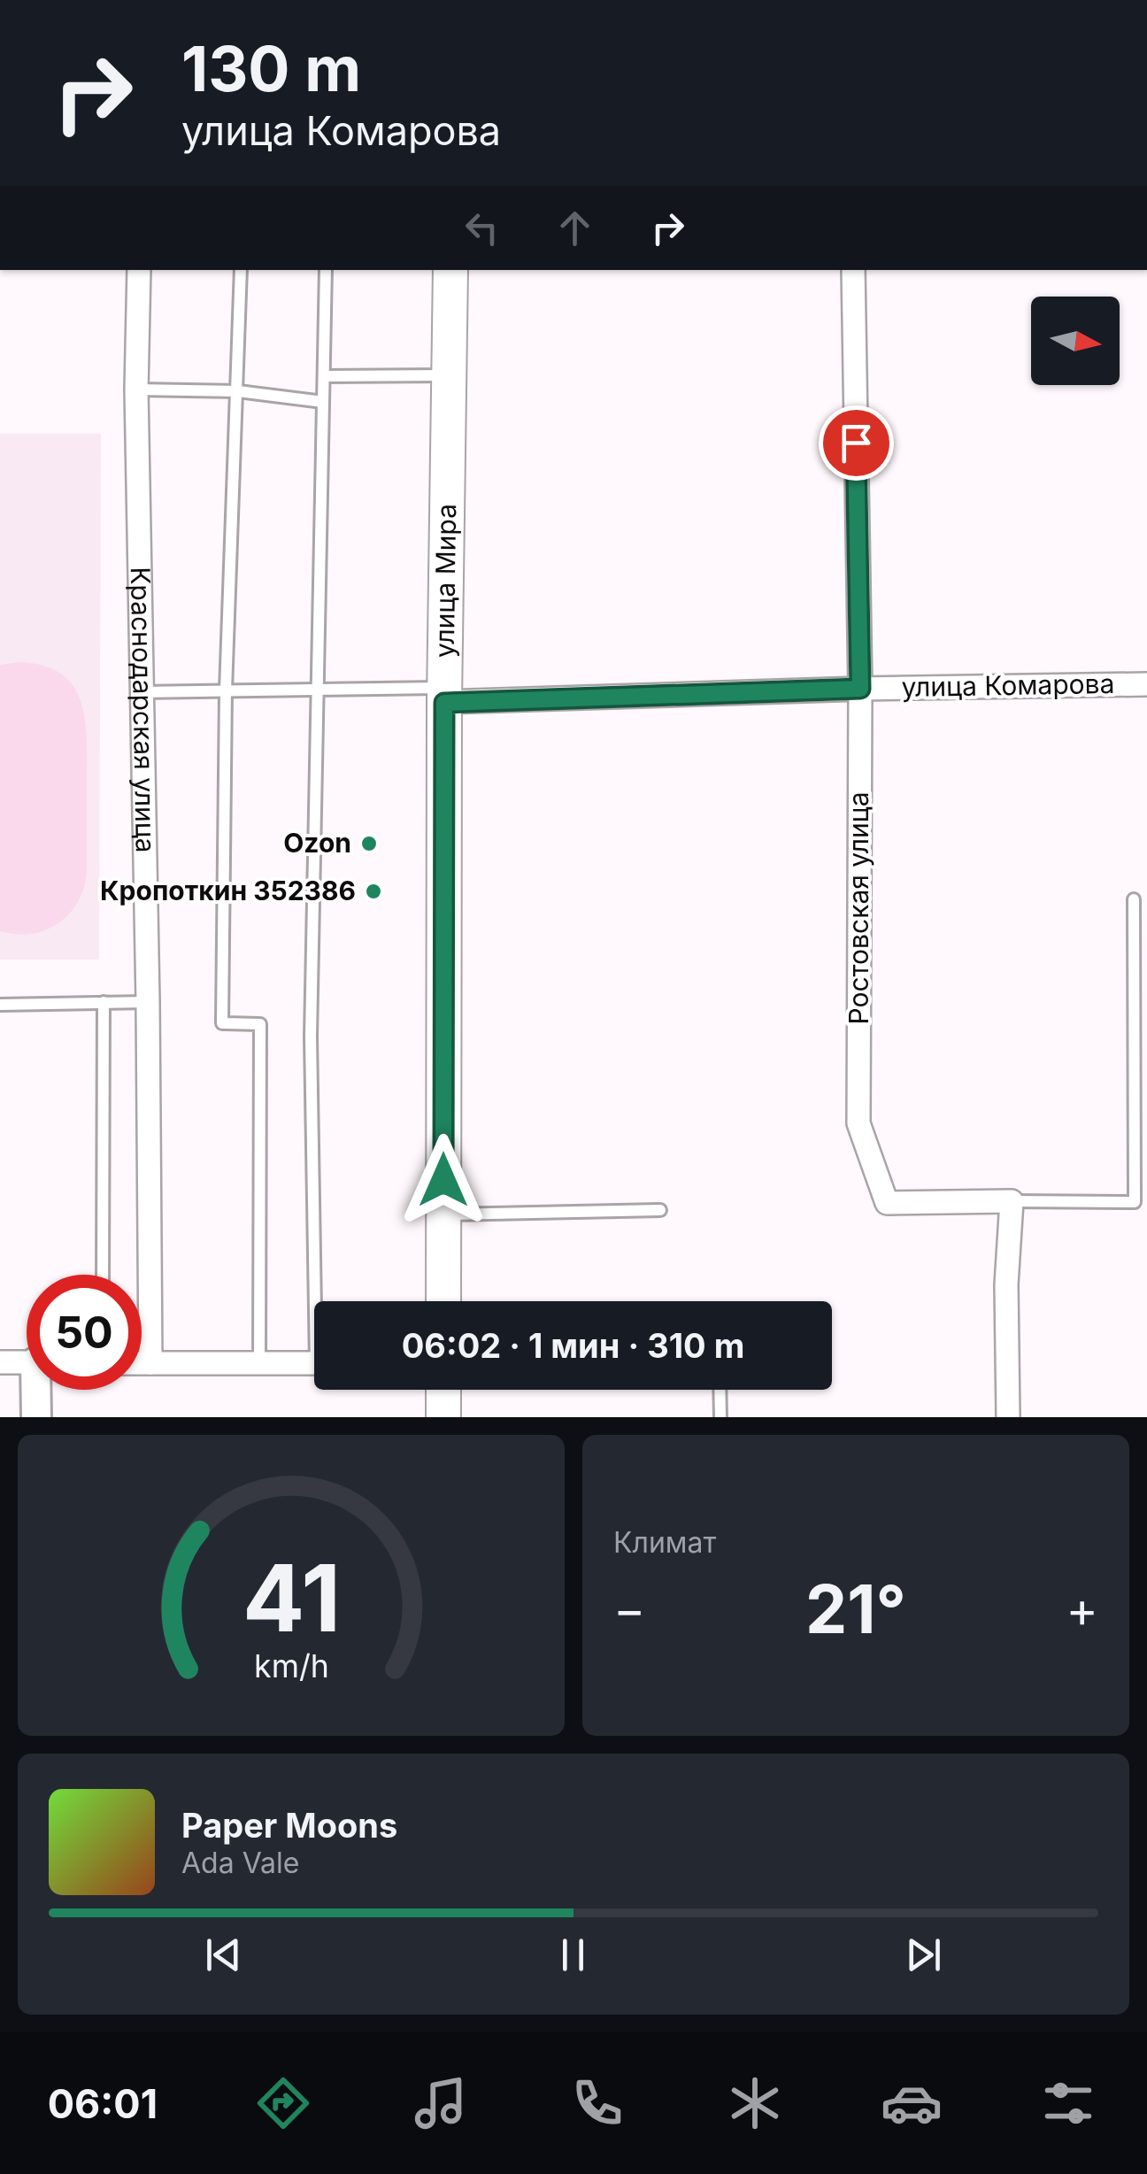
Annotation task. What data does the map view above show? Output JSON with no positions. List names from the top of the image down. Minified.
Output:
{"streets":{"main road":["улица Мира"],"street":["улица Комарова","Краснодарская улица","Ростовская улица"]},"crossings":[["улица Мира","улица Комарова"],["улица Комарова","Ростовская улица"]],"places":["Ozon","Кропоткин 352386"],"north":"right","page":{"turn":["130 m","улица Комарова"],"limit":"50","trip":"06:02 · 1 мин · 310 m","tile":"Климат","heat":["−","21°","+"],"song":["Paper Moons","Ada Vale"],"tabs":"06:01","gauge":["41","km/h"]}}
